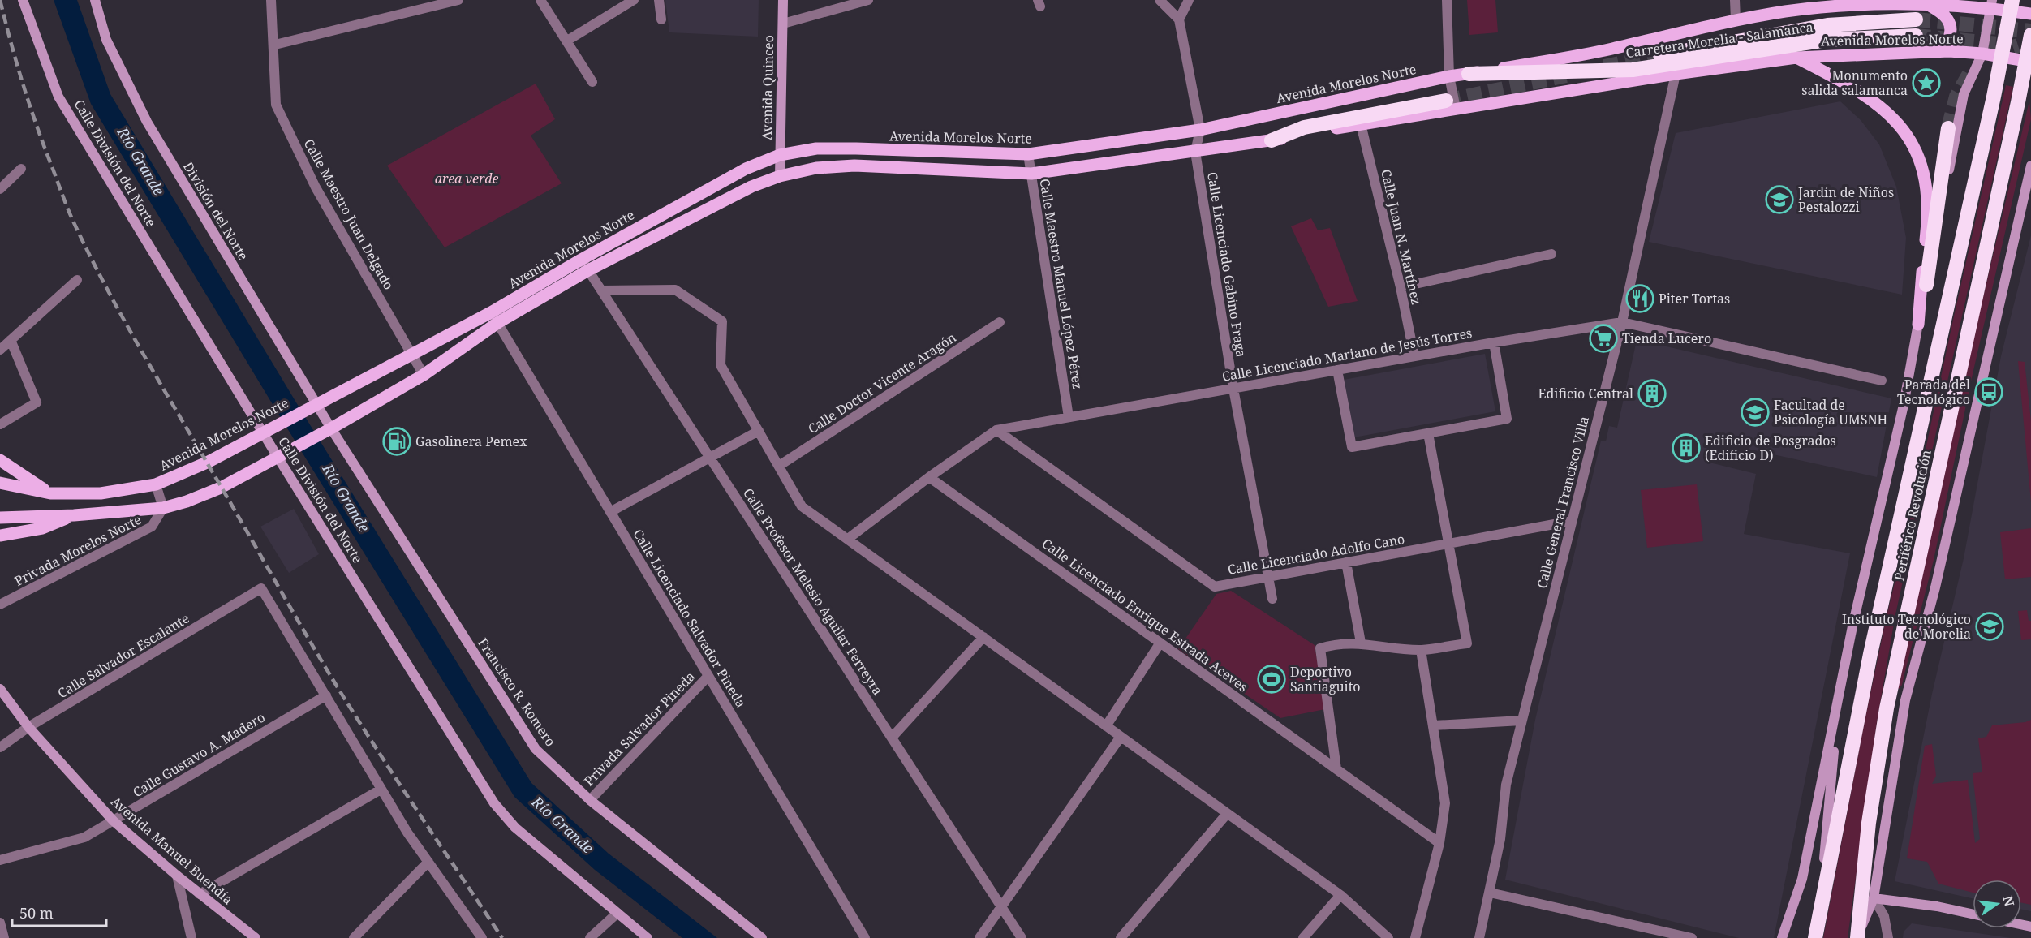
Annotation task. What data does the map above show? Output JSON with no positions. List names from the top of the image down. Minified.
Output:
{"streets":{"highway":["Carretera Morelia - Salamanca","Periférico Revolución"],"main road":["Avenida Morelos Norte","Avenida Quinceo","Calle División del Norte","División del Norte","Francisco R. Romero","Avenida Manuel Buendía"],"street":["Calle Maestro Juan Delgado","Calle Juan N. Martínez","Calle Licenciado Gabino Fraga","Calle Maestro Manuel López Pérez","Calle Licenciado Mariano de Jesús Torres","Calle Doctor Vicente Aragón","Calle General Francisco Villa","Privada Morelos Norte","Calle Licenciado Adolfo Cano","Calle Profesor Melesio Aguilar Ferreyra","Calle Licenciado Enrique Estrada Aceves","Calle Licenciado Salvador Pineda","Calle Salvador Escalante","Privada Salvador Pineda","Calle Gustavo A. Madero"]},"crossings":[["Carretera Morelia - Salamanca","Avenida Morelos Norte"],["Avenida Morelos Norte","Avenida Quinceo"],["Avenida Morelos Norte","Calle División del Norte"],["Avenida Morelos Norte","División del Norte"],["Avenida Morelos Norte","Calle Maestro Juan Delgado"],["Avenida Morelos Norte","Calle Juan N. Martínez"],["Avenida Morelos Norte","Calle Licenciado Gabino Fraga"],["Avenida Morelos Norte","Calle Maestro Manuel López Pérez"],["Avenida Morelos Norte","Calle General Francisco Villa"],["Avenida Morelos Norte","Privada Morelos Norte"],["Avenida Morelos Norte","Calle Profesor Melesio Aguilar Ferreyra"],["Avenida Morelos Norte","Calle Licenciado Salvador Pineda"],["Avenida Morelos Norte","Francisco R. Romero"],["División del Norte","Francisco R. Romero"],["Calle Juan N. Martínez","Calle Licenciado Mariano de Jesús Torres"],["Calle Licenciado Gabino Fraga","Calle Licenciado Mariano de Jesús Torres"],["Calle Licenciado Gabino Fraga","Calle Licenciado Adolfo Cano"],["Calle Maestro Manuel López Pérez","Calle Licenciado Mariano de Jesús Torres"],["Calle Licenciado Mariano de Jesús Torres","Calle General Francisco Villa"],["Calle Licenciado Mariano de Jesús Torres","Calle Licenciado Adolfo Cano"],["Calle Licenciado Mariano de Jesús Torres","Calle Licenciado Enrique Estrada Aceves"],["Calle General Francisco Villa","Calle Licenciado Adolfo Cano"],["Calle Licenciado Salvador Pineda","Privada Salvador Pineda"],["Calle Salvador Escalante","Calle Gustavo A. Madero"],["Calle Salvador Escalante","Avenida Manuel Buendía"],["Francisco R. Romero","Privada Salvador Pineda"],["Calle Gustavo A. Madero","Avenida Manuel Buendía"]],"water":["Río Grande"],"parks":["area verde"],"places":{"place":["Monumento salida salamanca"],"school or university":["Jardín de Niños Pestalozzi","Facultad de Psicología UMSNH","Instituto Tecnológico de Morelia"],"restaurant":["Piter Tortas"],"supermarket":["Tienda Lucero"],"bus stop":["Parada del Tecnológico"],"building":["Edificio Central","Edificio de Posgrados (Edificio D)"],"fuel station":["Gasolinera Pemex"],"sports":["Deportivo Santiaguito"]},"scale_bar":"50 m","north":"right"}
